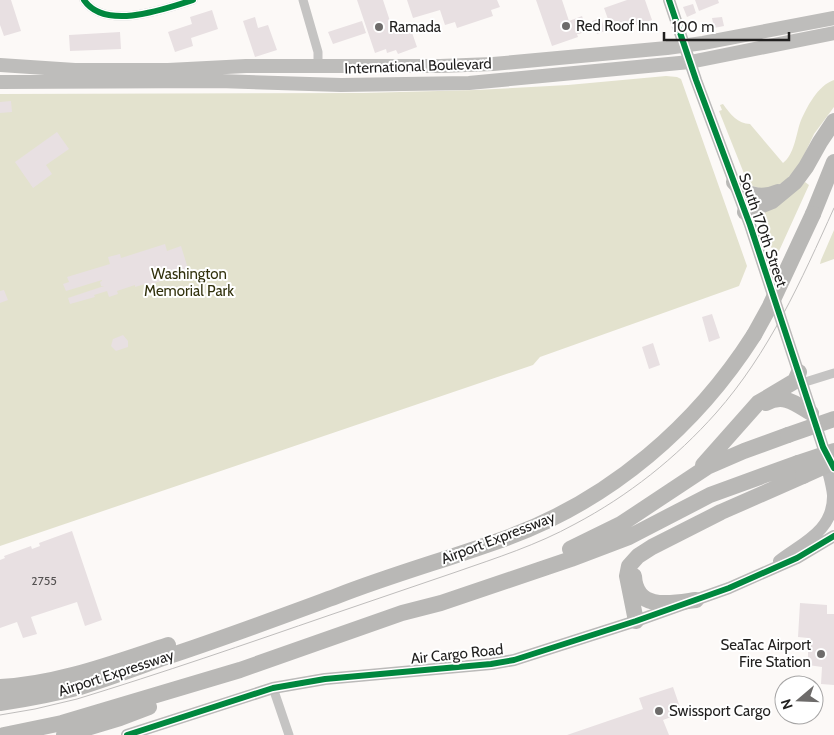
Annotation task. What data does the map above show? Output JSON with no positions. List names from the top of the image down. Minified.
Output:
{"streets":{"highway":["Airport Expressway"],"main road":["International Boulevard"],"street":["South 170th Street","Air Cargo Road"]},"crossings":[["International Boulevard","South 170th Street"],["South 170th Street","Airport Expressway"]],"parks":["Washington Memorial Park"],"places":["Red Roof Inn","Ramada","SeaTac Airport Fire Station","Swissport Cargo"],"house_numbers":["2755"],"scale_bar":"100 m","north":"left"}
